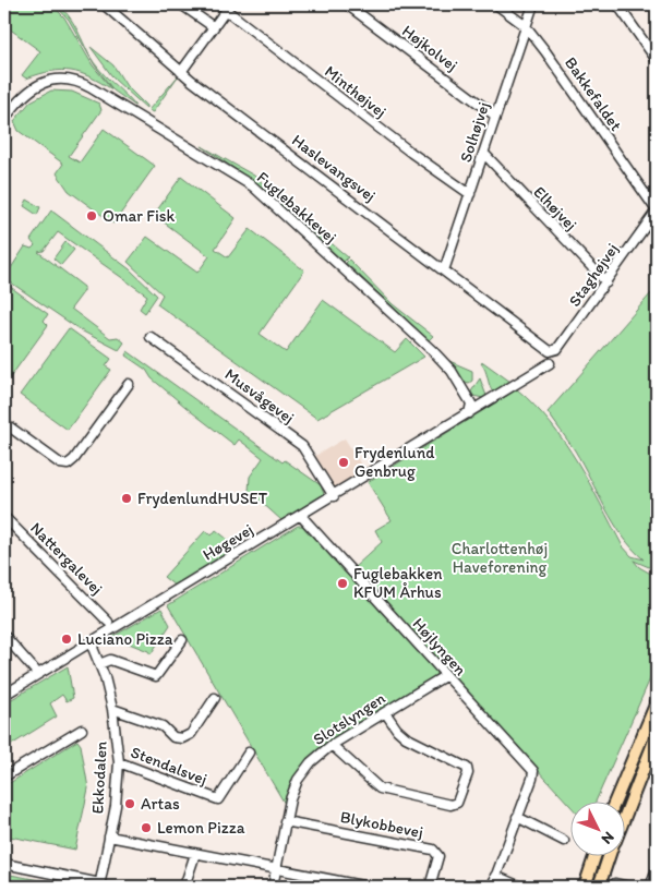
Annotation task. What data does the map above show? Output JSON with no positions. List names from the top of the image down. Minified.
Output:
{"streets":{"street":["Højkolvej","Minthøjvej","Bakkefaldet","Solhøjvej","Haslevangsvej","Fuglebakkevej","Elhøjvej","Staghøjvej","Musvågevej","Høgevej","Nattergalevej","Højlyngen","Slotslyngen","Stendalsvej","Ekkodalen","Blykobbevej"]},"crossings":[["Højkolvej","Solhøjvej"],["Minthøjvej","Solhøjvej"],["Bakkefaldet","Solhøjvej"],["Bakkefaldet","Staghøjvej"],["Solhøjvej","Haslevangsvej"],["Solhøjvej","Elhøjvej"],["Haslevangsvej","Staghøjvej"],["Fuglebakkevej","Høgevej"],["Elhøjvej","Staghøjvej"],["Musvågevej","Høgevej"],["Høgevej","Højlyngen"],["Høgevej","Ekkodalen"],["Højlyngen","Slotslyngen"],["Slotslyngen","Blykobbevej"],["Stendalsvej","Ekkodalen"]],"parks":["Charlottenhøj Haveforening"],"places":["Omar Fisk","Frydenlund Genbrug","FrydenlundHUSET","Fuglebakken KFUM Århus","Luciano Pizza","Artas","Lemon Pizza"],"north":"bottom right"}
